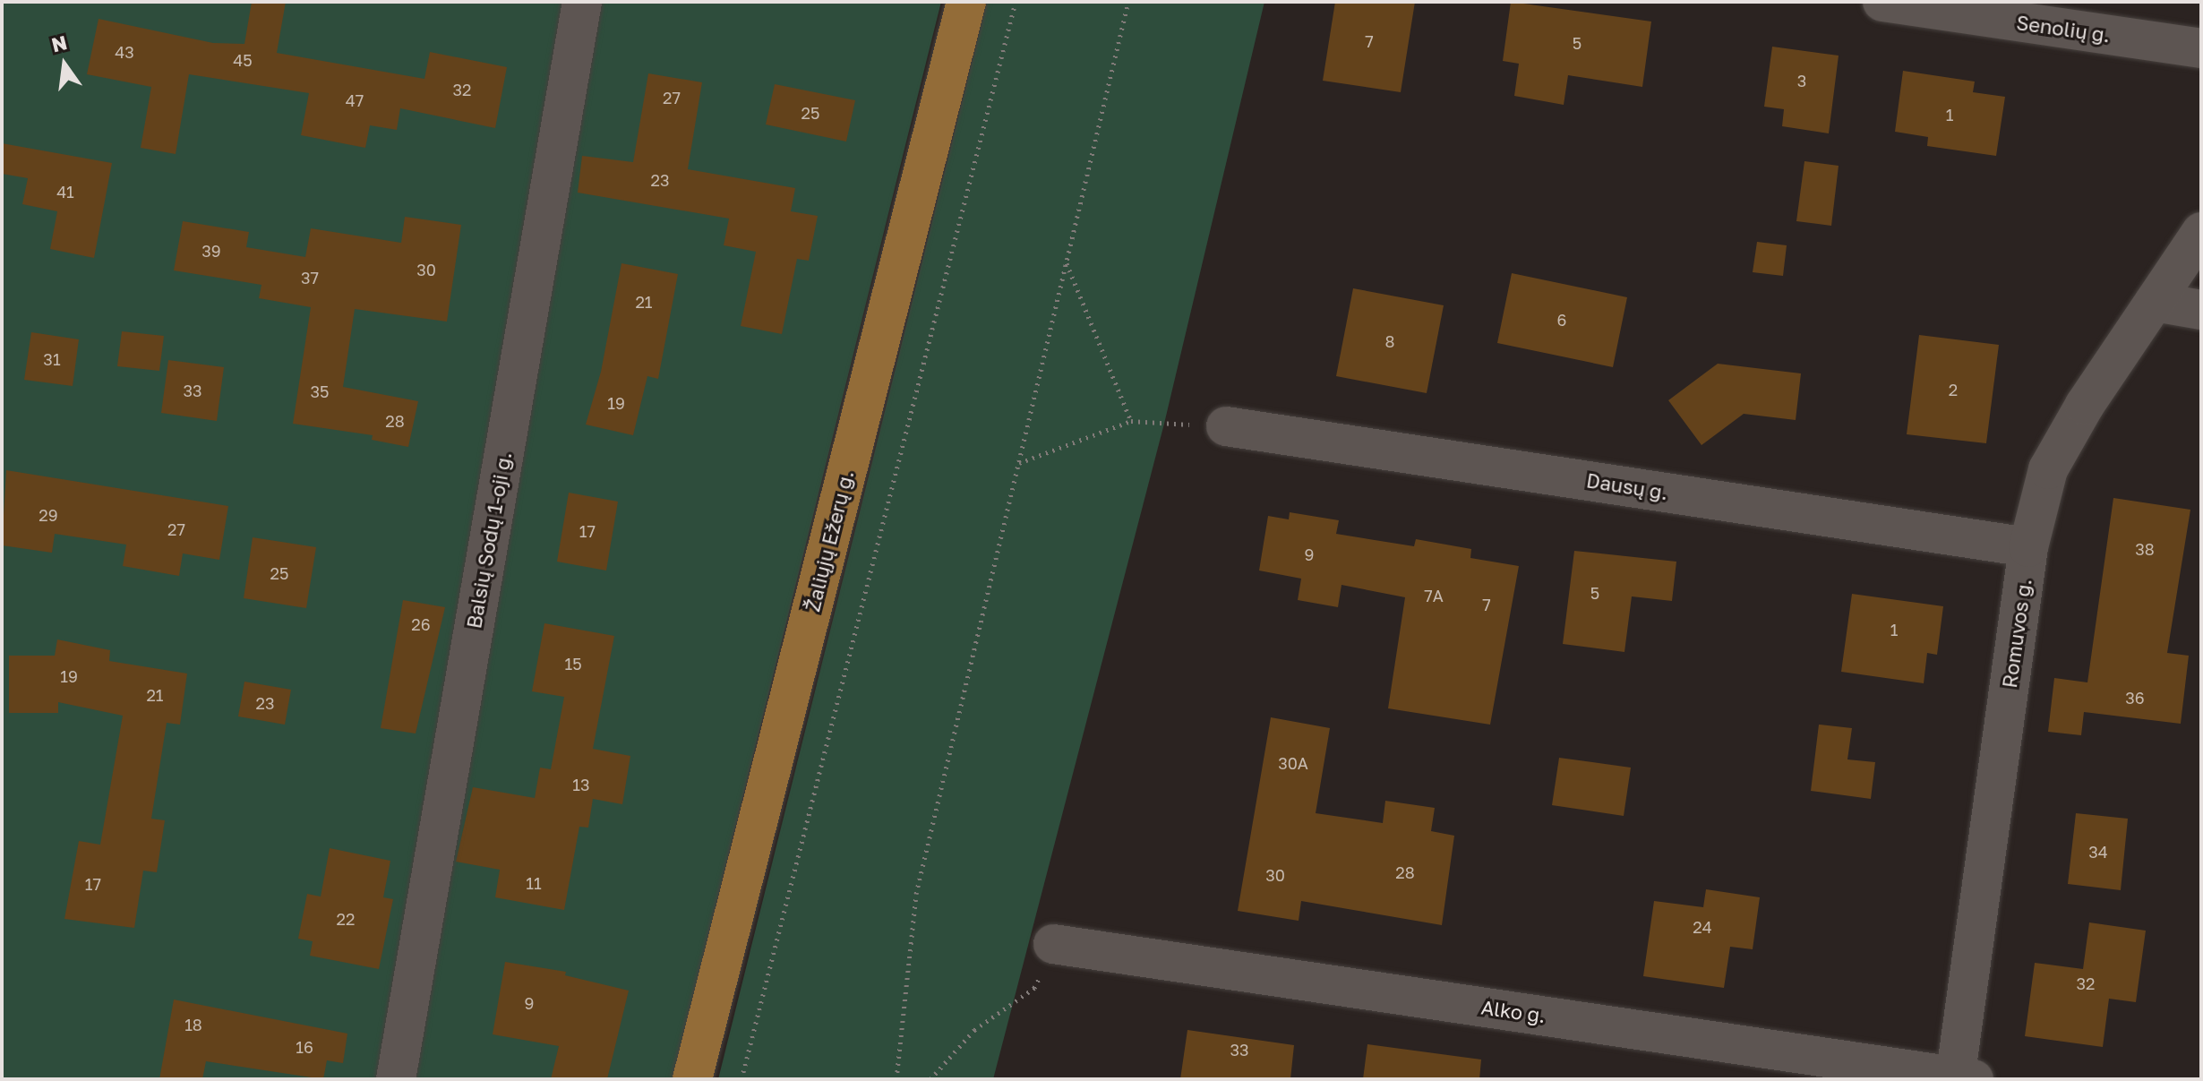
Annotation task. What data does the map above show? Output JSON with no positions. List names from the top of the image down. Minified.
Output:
{"streets":{"main road":["Žaliųjų Ežerų g."],"street":["Senolių g.","Dausų g.","Balsių Sodų 1-oji g.","Romuvos g.","Alko g."]},"crossings":[["Dausų g.","Romuvos g."],["Romuvos g.","Alko g."]],"house_numbers":["7","5","43","45","3","32","27","47","25","1","23","41","39","30","37","21","6","8","31","2","33","35","19","28","29","27","17","38","9","25","5","7A","7","26","1","15","19","21","36","23","30A","13","34","28","30","11","17","22","24","32","9","18","16","33"],"north":"top"}
